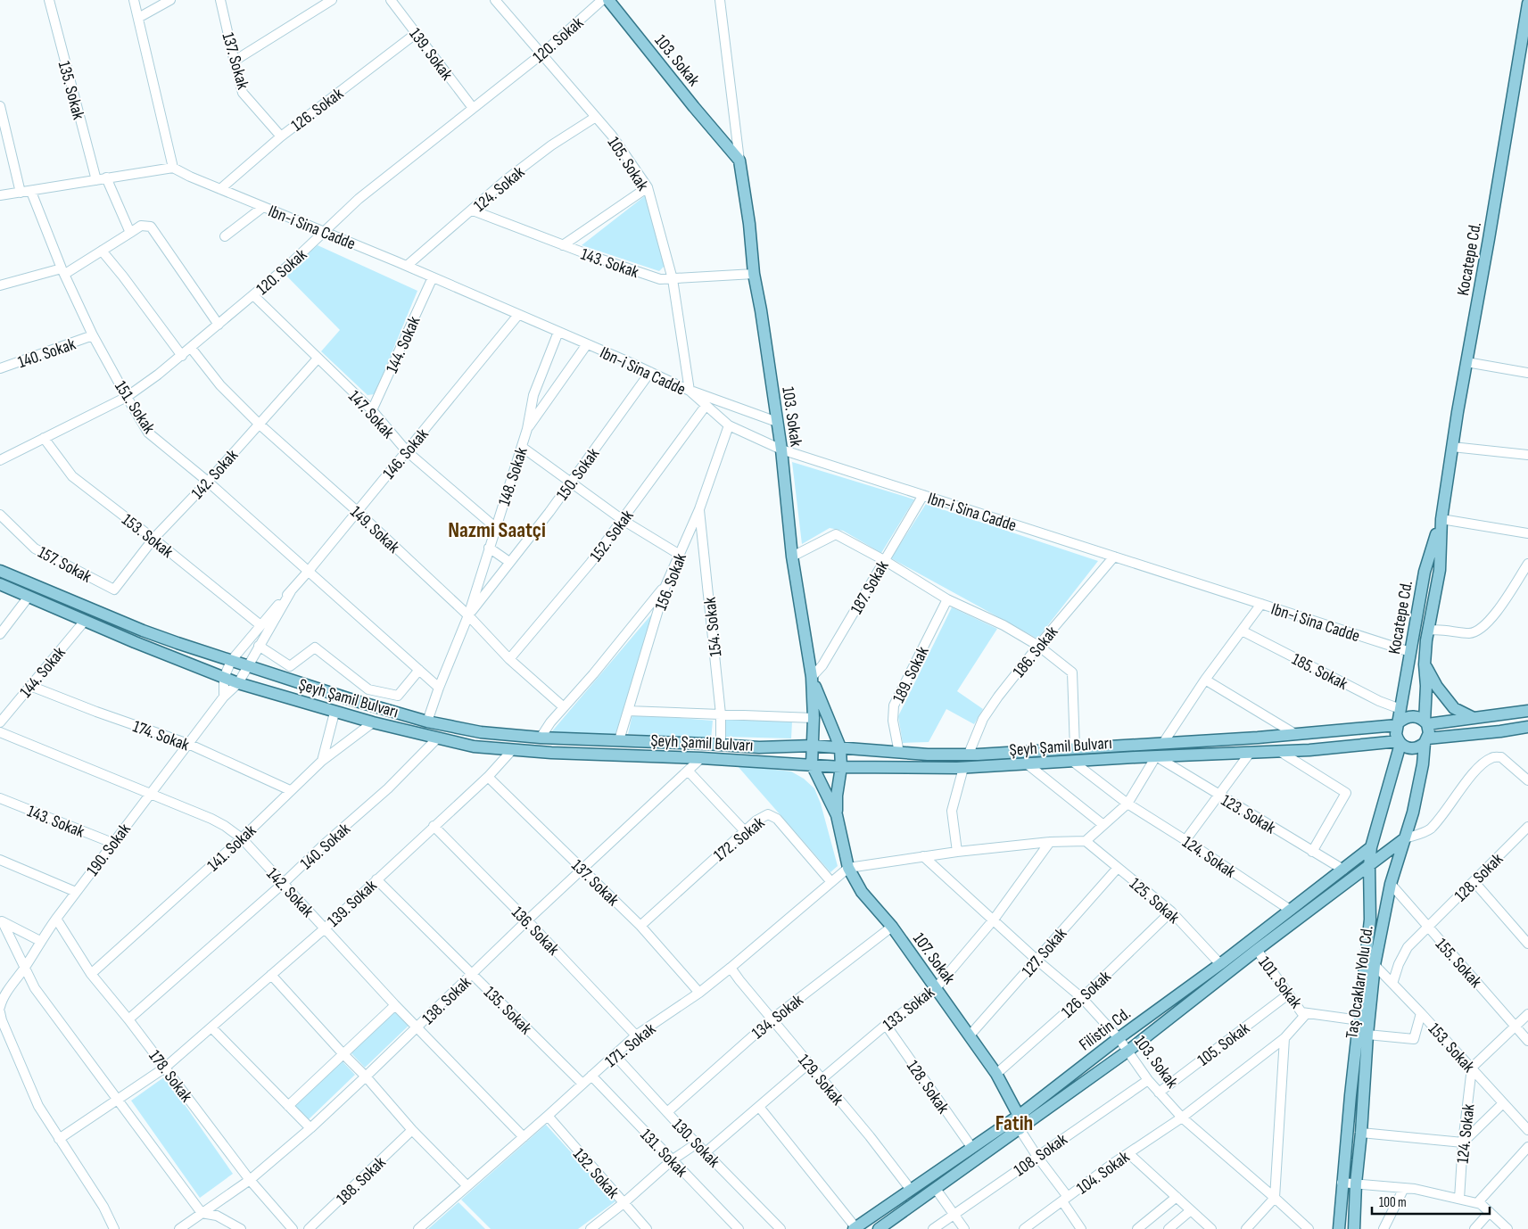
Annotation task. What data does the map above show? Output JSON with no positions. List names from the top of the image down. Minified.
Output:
{"streets":{"main road":["103. Sokak","Kocatepe Cd.","Şeyh Şamil Bulvarı","107. Sokak","Taş Ocakları Yolu Cd.","Filistin Cd."],"street":["120. Sokak","139. Sokak","137. Sokak","135. Sokak","126. Sokak","105. Sokak","124. Sokak","Ibn-i Sina Cadde","143. Sokak","144. Sokak","140. Sokak","151. Sokak","147. Sokak","146. Sokak","142. Sokak","150. Sokak","148. Sokak","149. Sokak","153. Sokak","152. Sokak","157. Sokak","156. Sokak","187. Sokak","154. Sokak","186. Sokak","185. Sokak","189. Sokak","174. Sokak","123. Sokak","172. Sokak","141. Sokak","190. Sokak","128. Sokak","125. Sokak","136. Sokak","127. Sokak","155. Sokak","101. Sokak","138. Sokak","133. Sokak","134. Sokak","171. Sokak","178. Sokak","129. Sokak","130. Sokak","131. Sokak","108. Sokak","104. Sokak","132. Sokak","188. Sokak"]},"crossings":[["120. Sokak","139. Sokak"],["120. Sokak","105. Sokak"],["120. Sokak","Ibn-i Sina Cadde"],["120. Sokak","151. Sokak"],["120. Sokak","147. Sokak"],["120. Sokak","149. Sokak"],["120. Sokak","153. Sokak"],["139. Sokak","137. Sokak"],["139. Sokak","135. Sokak"],["139. Sokak","126. Sokak"],["139. Sokak","142. Sokak"],["139. Sokak","Şeyh Şamil Bulvarı"],["139. Sokak","136. Sokak"],["139. Sokak","178. Sokak"],["103. Sokak","126. Sokak"],["103. Sokak","105. Sokak"],["103. Sokak","Ibn-i Sina Cadde"],["103. Sokak","143. Sokak"],["103. Sokak","187. Sokak"],["103. Sokak","Şeyh Şamil Bulvarı"],["103. Sokak","127. Sokak"],["103. Sokak","107. Sokak"],["103. Sokak","133. Sokak"],["103. Sokak","Filistin Cd."],["103. Sokak","108. Sokak"],["103. Sokak","104. Sokak"],["137. Sokak","126. Sokak"],["137. Sokak","172. Sokak"],["137. Sokak","138. Sokak"],["137. Sokak","171. Sokak"],["135. Sokak","138. Sokak"],["135. Sokak","171. Sokak"],["126. Sokak","Ibn-i Sina Cadde"],["126. Sokak","125. Sokak"],["126. Sokak","107. Sokak"],["105. Sokak","124. Sokak"],["105. Sokak","Ibn-i Sina Cadde"],["105. Sokak","143. Sokak"],["105. Sokak","101. Sokak"],["124. Sokak","Ibn-i Sina Cadde"],["124. Sokak","143. Sokak"],["124. Sokak","153. Sokak"],["124. Sokak","Şeyh Şamil Bulvarı"],["124. Sokak","Filistin Cd."],["Ibn-i Sina Cadde","Kocatepe Cd."],["Ibn-i Sina Cadde","144. Sokak"],["Ibn-i Sina Cadde","146. Sokak"],["Ibn-i Sina Cadde","150. Sokak"],["Ibn-i Sina Cadde","148. Sokak"],["Ibn-i Sina Cadde","152. Sokak"],["Ibn-i Sina Cadde","156. Sokak"],["Ibn-i Sina Cadde","187. Sokak"],["Ibn-i Sina Cadde","186. Sokak"],["Kocatepe Cd.","185. Sokak"],["Kocatepe Cd.","Şeyh Şamil Bulvarı"],["Kocatepe Cd.","Taş Ocakları Yolu Cd."],["143. Sokak","190. Sokak"],["144. Sokak","147. Sokak"],["144. Sokak","Şeyh Şamil Bulvarı"],["144. Sokak","174. Sokak"],["140. Sokak","151. Sokak"],["140. Sokak","142. Sokak"],["140. Sokak","Şeyh Şamil Bulvarı"],["140. Sokak","178. Sokak"],["151. Sokak","146. Sokak"],["151. Sokak","142. Sokak"],["151. Sokak","148. Sokak"],["147. Sokak","146. Sokak"],["147. Sokak","142. Sokak"],["147. Sokak","148. Sokak"],["146. Sokak","149. Sokak"],["146. Sokak","153. Sokak"],["146. Sokak","Şeyh Şamil Bulvarı"],["146. Sokak","190. Sokak"],["142. Sokak","149. Sokak"],["142. Sokak","153. Sokak"],["142. Sokak","157. Sokak"],["142. Sokak","141. Sokak"],["142. Sokak","190. Sokak"],["142. Sokak","138. Sokak"],["142. Sokak","171. Sokak"],["150. Sokak","148. Sokak"],["150. Sokak","149. Sokak"],["148. Sokak","149. Sokak"],["148. Sokak","Şeyh Şamil Bulvarı"],["149. Sokak","152. Sokak"],["153. Sokak","128. Sokak"],["153. Sokak","Taş Ocakları Yolu Cd."],["156. Sokak","154. Sokak"],["156. Sokak","Şeyh Şamil Bulvarı"],["154. Sokak","Şeyh Şamil Bulvarı"],["186. Sokak","Şeyh Şamil Bulvarı"],["189. Sokak","Şeyh Şamil Bulvarı"],["Şeyh Şamil Bulvarı","123. Sokak"],["Şeyh Şamil Bulvarı","141. Sokak"],["Şeyh Şamil Bulvarı","190. Sokak"],["Şeyh Şamil Bulvarı","Taş Ocakları Yolu Cd."],["Şeyh Şamil Bulvarı","138. Sokak"],["174. Sokak","141. Sokak"],["174. Sokak","190. Sokak"],["123. Sokak","Filistin Cd."],["172. Sokak","171. Sokak"],["141. Sokak","178. Sokak"],["190. Sokak","178. Sokak"],["128. Sokak","155. Sokak"],["128. Sokak","133. Sokak"],["128. Sokak","Filistin Cd."],["125. Sokak","127. Sokak"],["125. Sokak","Filistin Cd."],["136. Sokak","138. Sokak"],["136. Sokak","171. Sokak"],["127. Sokak","107. Sokak"],["107. Sokak","133. Sokak"],["107. Sokak","134. Sokak"],["107. Sokak","Filistin Cd."],["107. Sokak","171. Sokak"],["155. Sokak","Taş Ocakları Yolu Cd."],["101. Sokak","Taş Ocakları Yolu Cd."],["101. Sokak","Filistin Cd."],["101. Sokak","104. Sokak"],["Taş Ocakları Yolu Cd.","Filistin Cd."],["138. Sokak","178. Sokak"],["133. Sokak","129. Sokak"],["134. Sokak","129. Sokak"],["134. Sokak","130. Sokak"],["Filistin Cd.","129. Sokak"],["171. Sokak","129. Sokak"],["171. Sokak","130. Sokak"],["171. Sokak","131. Sokak"],["171. Sokak","132. Sokak"]],"districts":["Nazmi Saatçi","Fatih"],"scale_bar":"100 m"}
